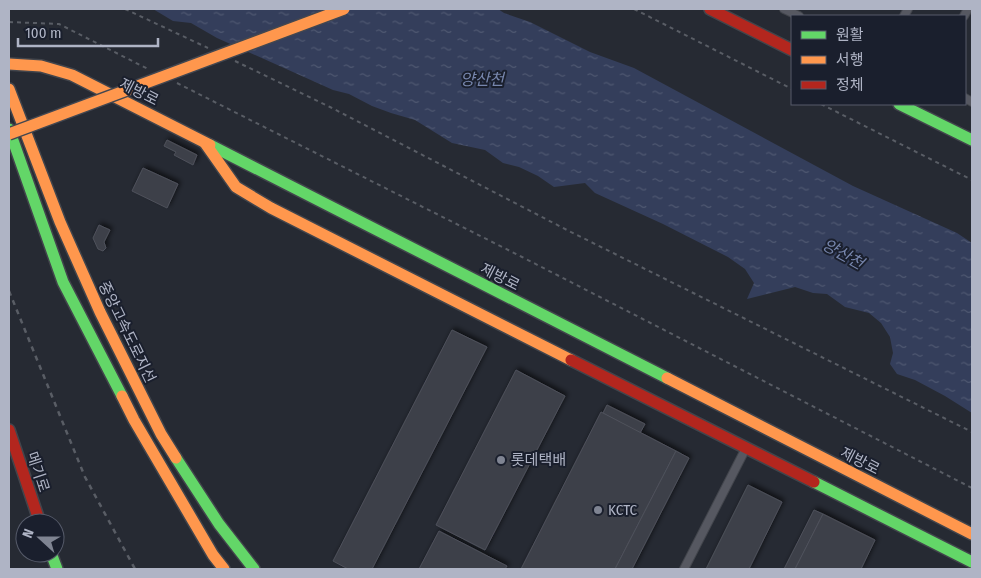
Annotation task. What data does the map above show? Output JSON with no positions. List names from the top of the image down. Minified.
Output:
{"streets":{"main road":["제방로","중앙고속도로지선","메기로"]},"water":["양산천"],"places":["롯데택배","KCTC"],"legend":["원활","서행","정체"],"scale_bar":"100 m","north":"left"}
